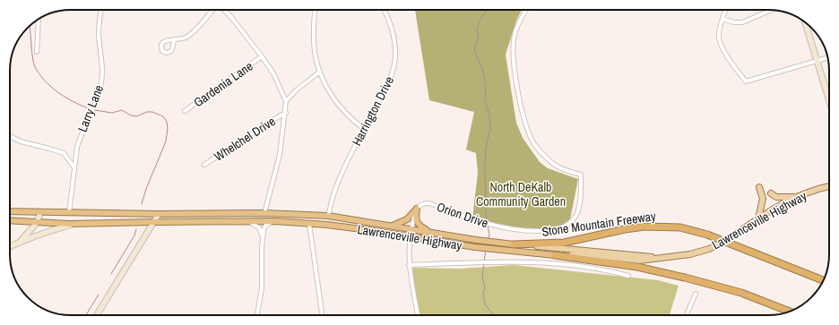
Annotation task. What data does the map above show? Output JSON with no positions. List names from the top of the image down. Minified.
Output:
{"streets":{"highway":["Lawrenceville Highway","Stone Mountain Freeway"],"street":["Gardenia Lane","Larry Lane","Harrington Drive","Whelchel Drive","Orion Drive"]},"crossings":[["Larry Lane","Lawrenceville Highway"],["Harrington Drive","Lawrenceville Highway"],["Orion Drive","Lawrenceville Highway"],["Lawrenceville Highway","Stone Mountain Freeway"]],"parks":["North DeKalb Community Garden"]}
